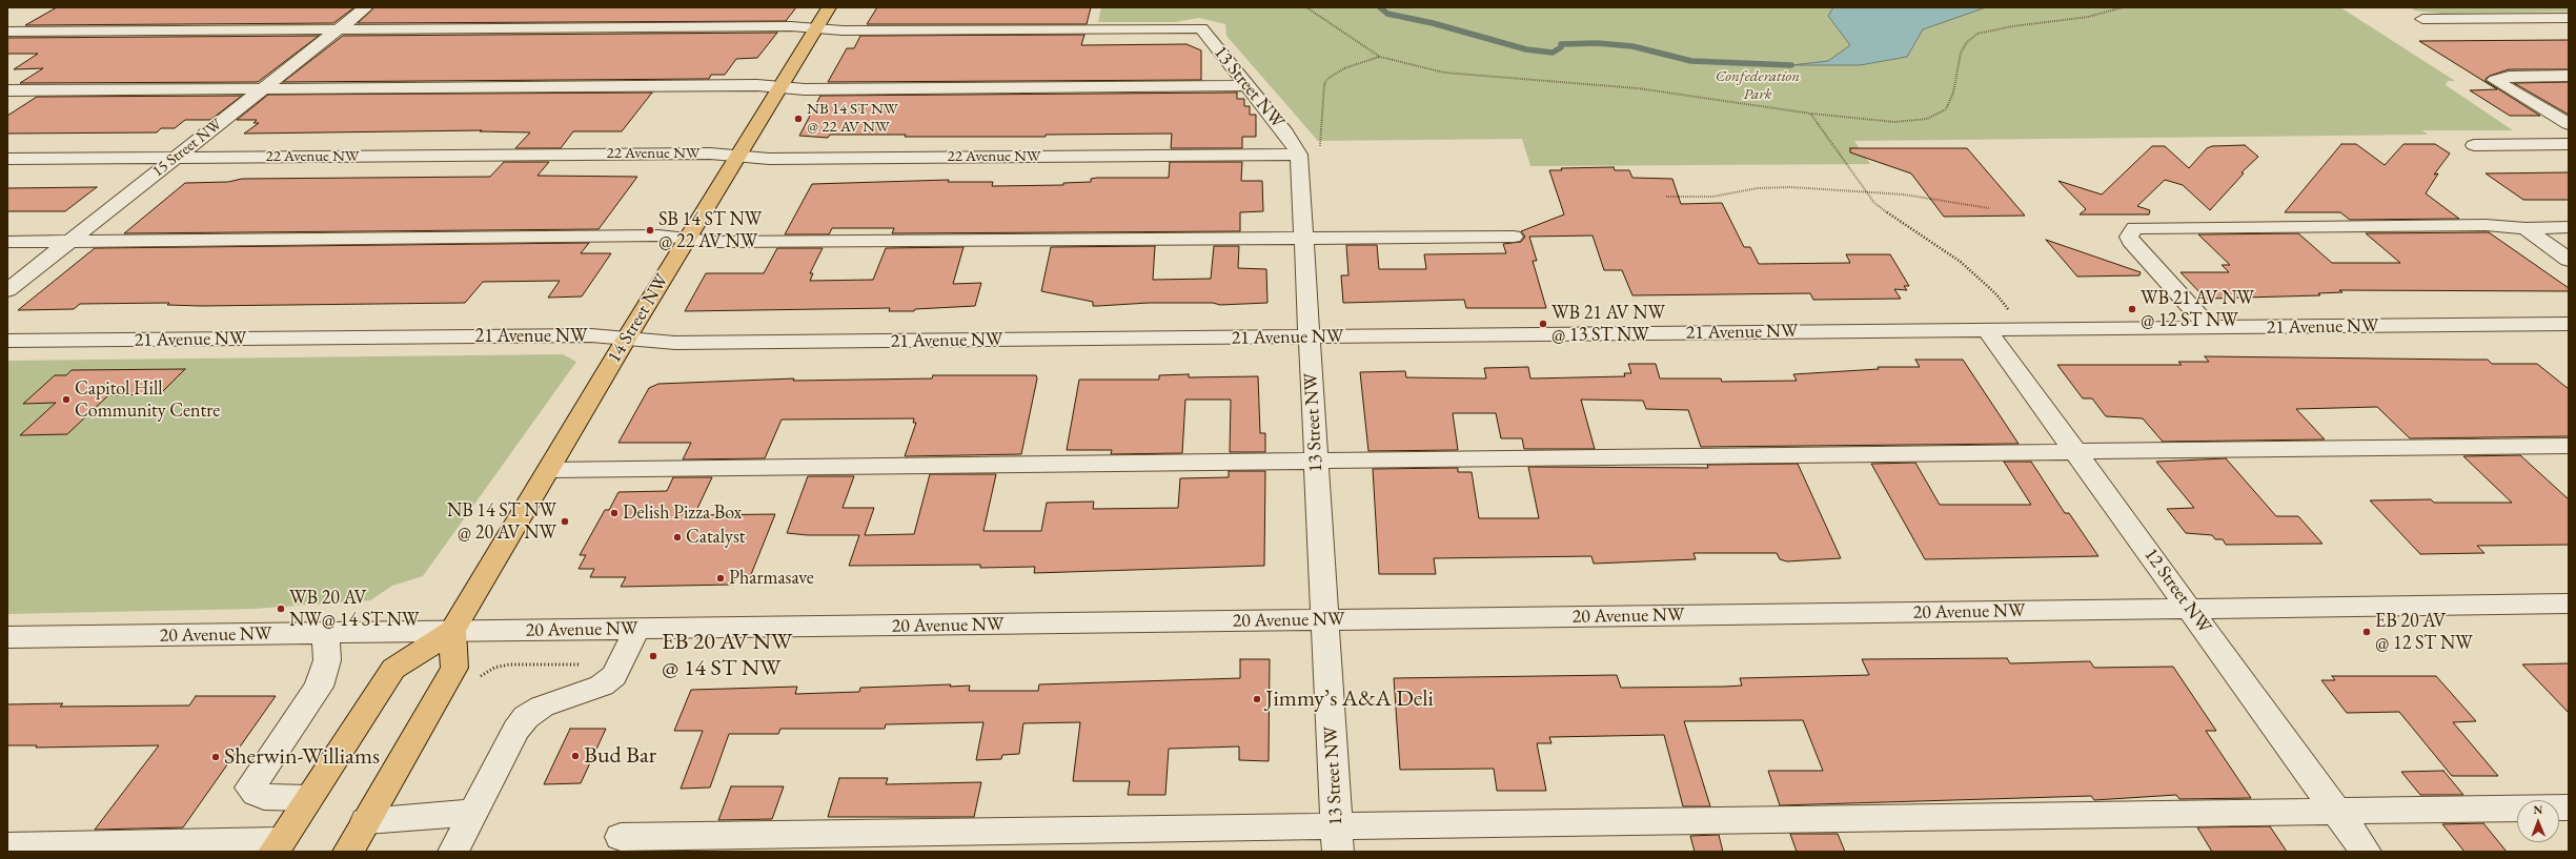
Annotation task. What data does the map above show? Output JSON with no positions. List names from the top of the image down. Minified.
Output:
{"streets":{"main road":["14 Street NW"],"street":["13 Street NW","15 Street NW","22 Avenue NW","21 Avenue NW","12 Street NW","20 Avenue NW"]},"crossings":[["13 Street NW","22 Avenue NW"],["13 Street NW","14 Street NW"],["13 Street NW","21 Avenue NW"],["13 Street NW","20 Avenue NW"],["15 Street NW","22 Avenue NW"],["22 Avenue NW","14 Street NW"],["14 Street NW","21 Avenue NW"],["14 Street NW","20 Avenue NW"],["21 Avenue NW","12 Street NW"],["12 Street NW","20 Avenue NW"]],"parks":["Confederation Park"],"places":["NB 14 ST NW @ 22 AV NW","SB 14 ST NW @ 22 AV NW","WB 21 AV NW @ 12 ST NW","WB 21 AV NW @ 13 ST NW","Capitol Hill Community Centre","Delish Pizza Box","NB 14 ST NW @ 20 AV NW","Catalyst","Pharmasave","WB 20 AV NW@ 14 ST NW","EB 20 AV @ 12 ST NW","EB 20 AV NW @ 14 ST NW","Jimmy’s A&A Deli","Bud Bar","Sherwin-Williams"],"north":"top"}
